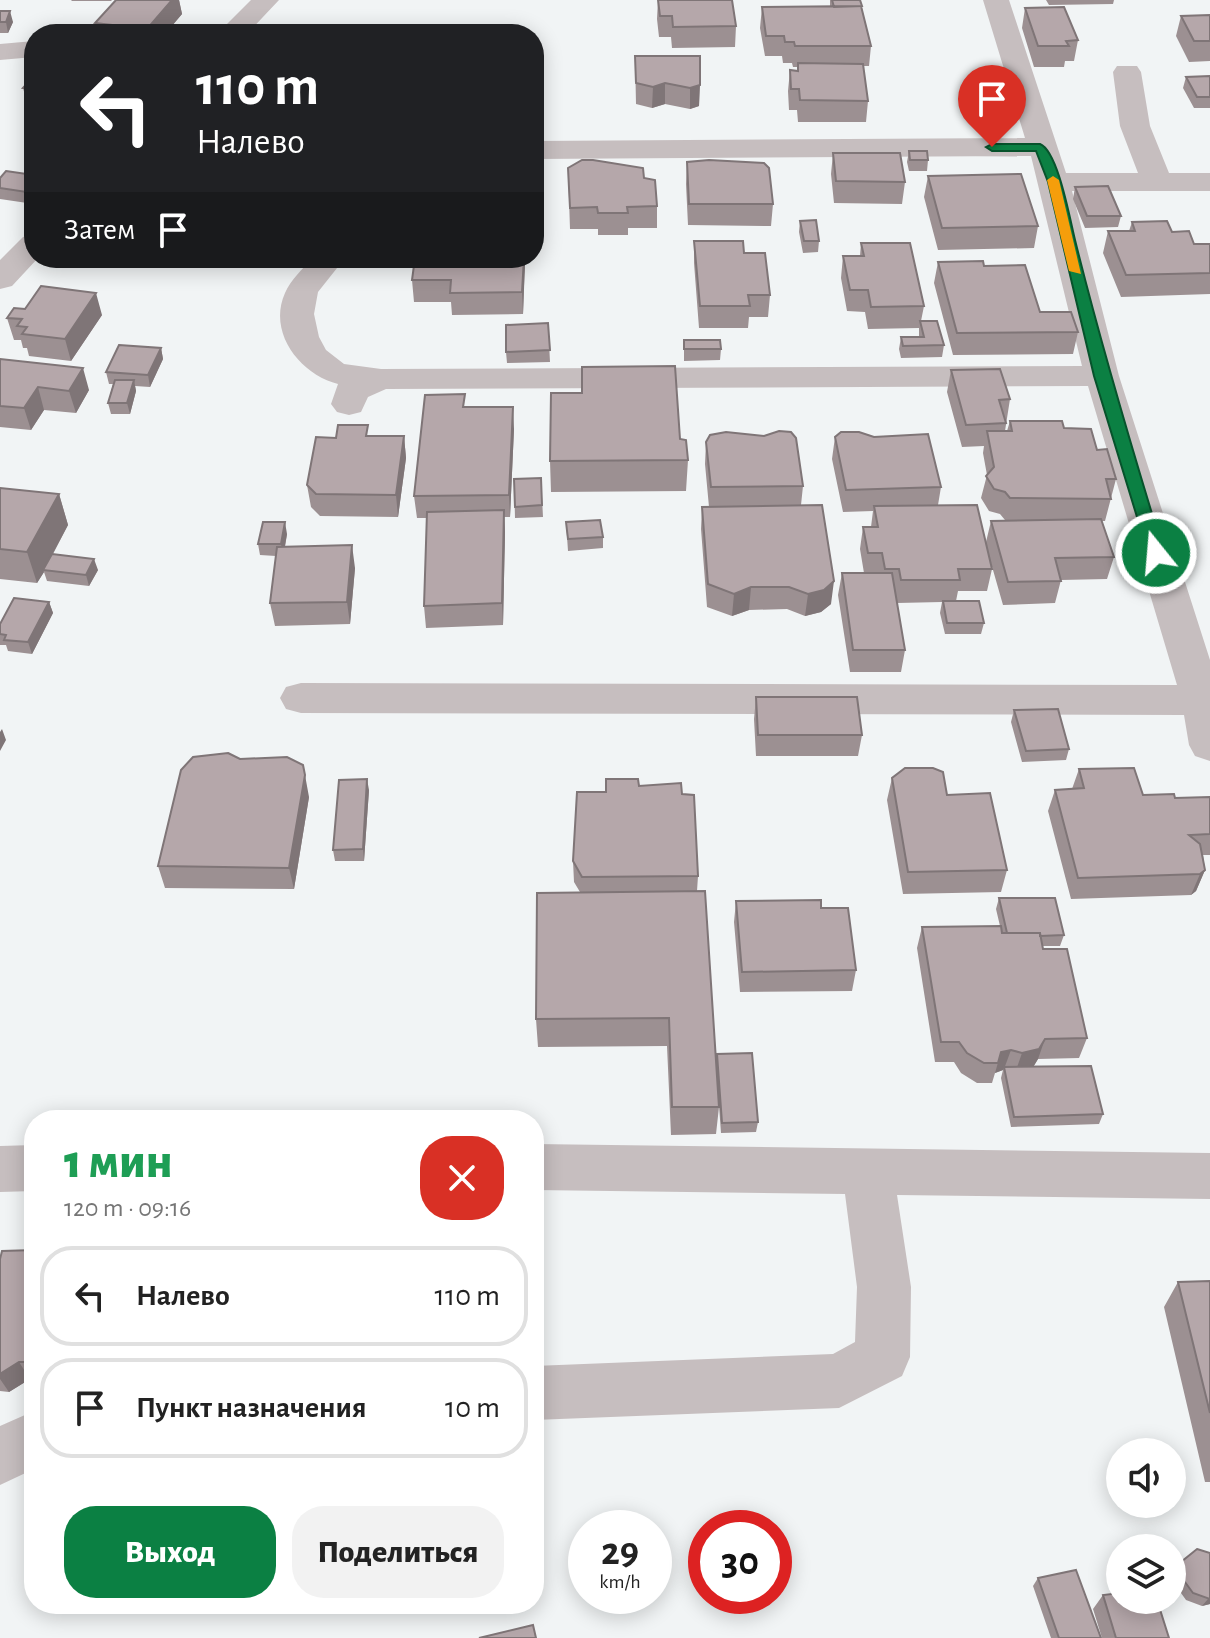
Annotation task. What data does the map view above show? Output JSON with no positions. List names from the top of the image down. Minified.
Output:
{"page":{"turn":["110 m","Налево"],"then":"Затем","heading":["1 мин","120 m · 09:16"],"list":[{"name":"Налево","value":"110 m"},{"name":"Пункт назначения","value":"10 m"}],"buttons":["Выход","Поделиться"],"speed":"29 km/h","limit":"30"}}
